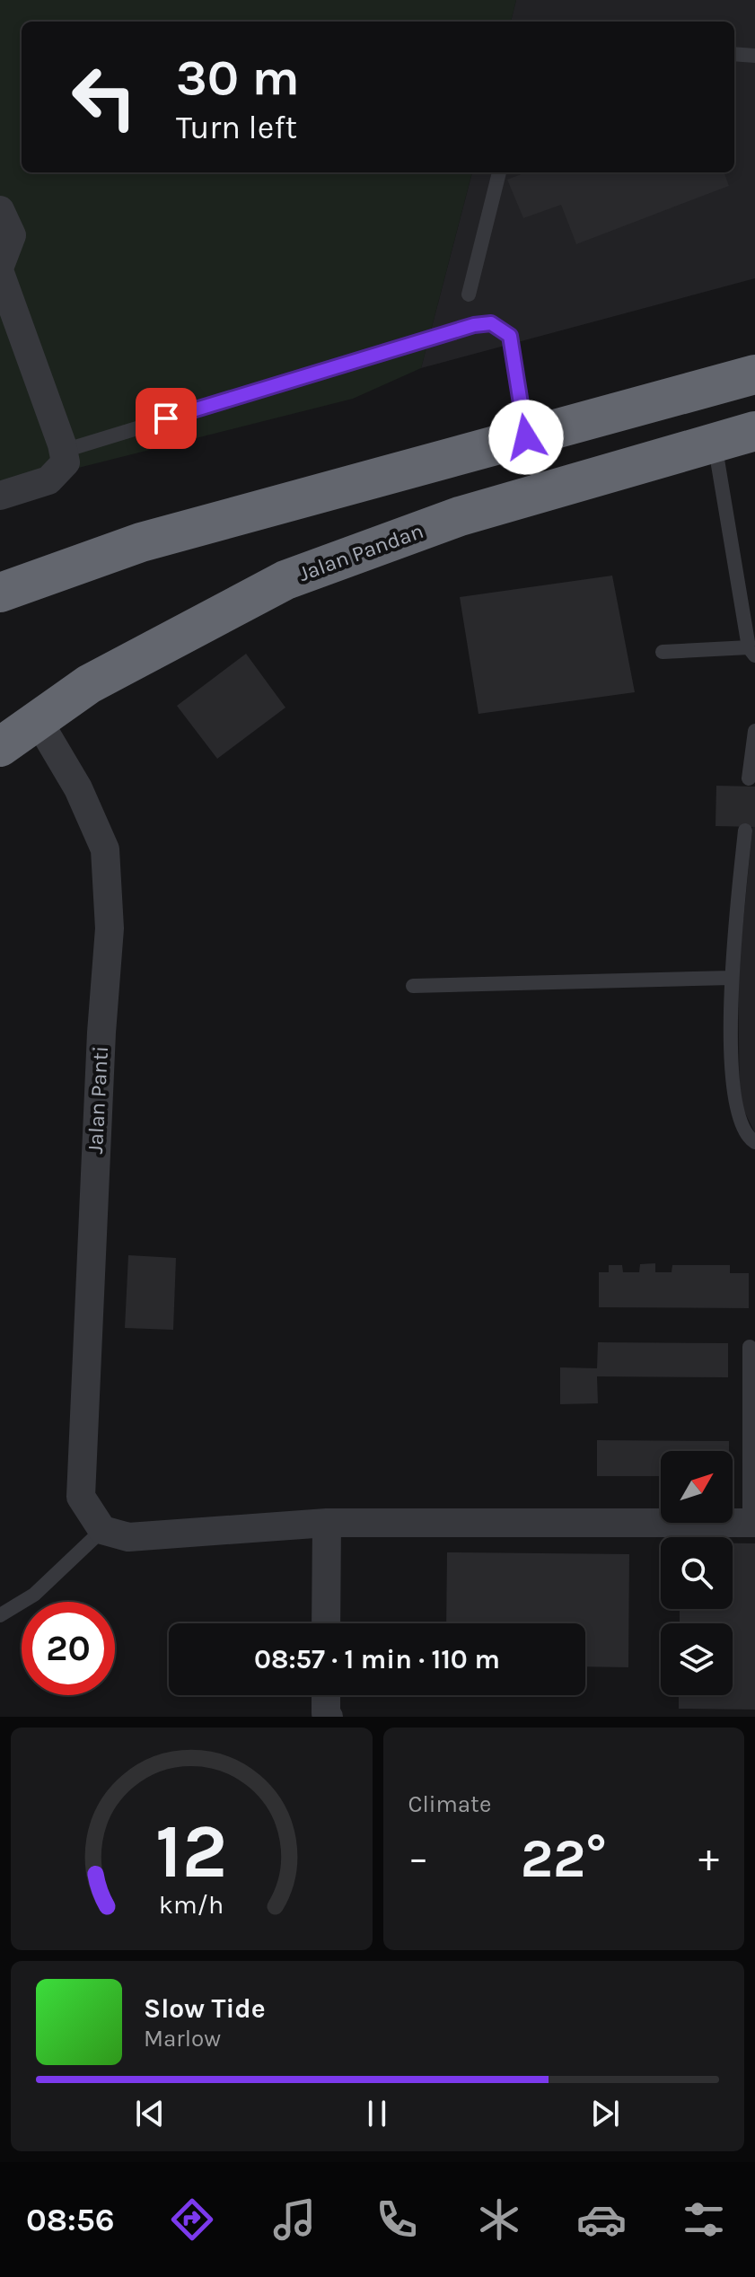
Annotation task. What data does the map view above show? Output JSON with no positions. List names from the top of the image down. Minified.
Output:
{"streets":{"highway":["Jalan Pandan"],"street":["Jalan Panti"]},"crossings":[["Jalan Pandan","Jalan Panti"]],"north":"top right","page":{"turn":["30 m","Turn left"],"limit":"20","trip":"08:57 · 1 min · 110 m","tile":"Climate","heat":["−","22°","+"],"song":["Slow Tide","Marlow"],"tabs":"08:56","gauge":["12","km/h"]}}
